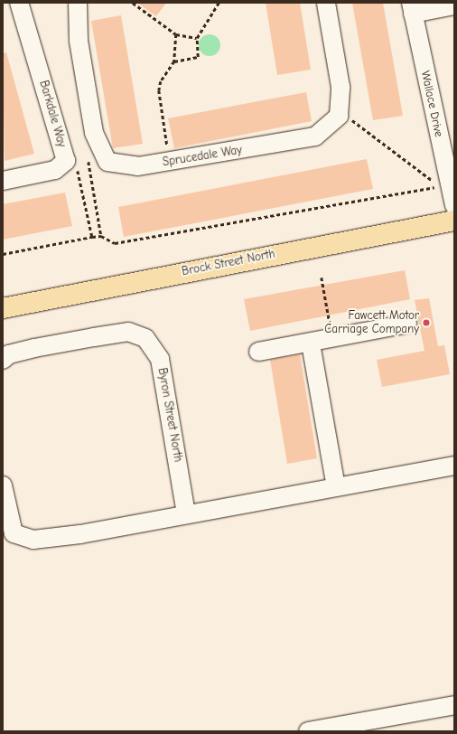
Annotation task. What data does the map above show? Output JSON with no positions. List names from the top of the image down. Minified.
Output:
{"streets":{"main road":["Brock Street North"],"street":["Wallace Drive","Barkdale Way","Sprucedale Way","Byron Street North"]},"places":["Fawcett Motor Carriage Company"]}
